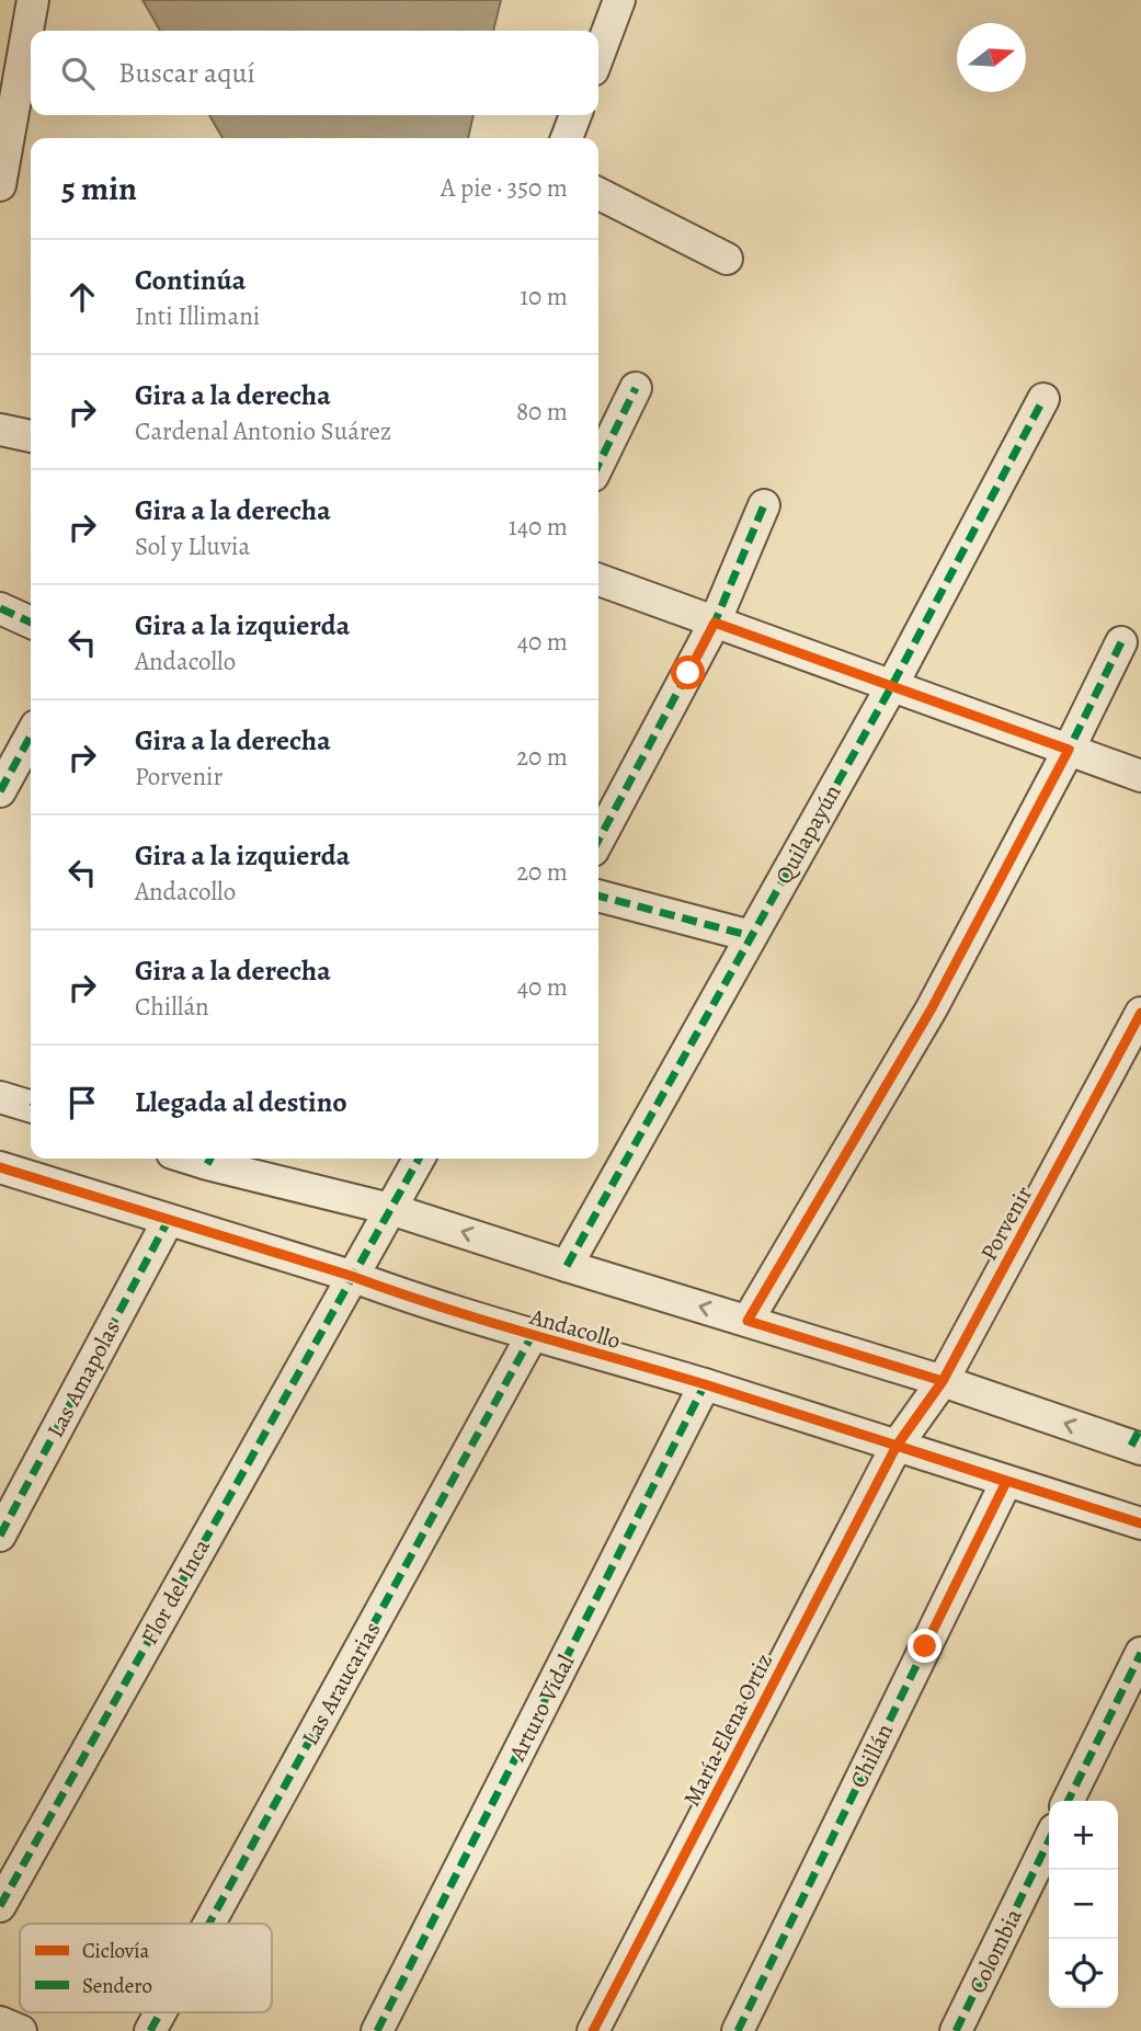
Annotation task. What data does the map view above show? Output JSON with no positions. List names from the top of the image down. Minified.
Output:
{"streets":{"street":["Quilapayún","Porvenir","Andacollo","Las Amapolas","Flor del Inca","Las Araucarias","Arturo Vidal","María Elena Ortiz","Chillán","Colombia"]},"crossings":[["Porvenir","Andacollo"],["Porvenir","María Elena Ortiz"],["Andacollo","Las Amapolas"],["Andacollo","Flor del Inca"],["Andacollo","Las Araucarias"],["Andacollo","Arturo Vidal"],["Andacollo","María Elena Ortiz"],["Andacollo","Chillán"]],"legend":["Ciclovía","Sendero"],"north":"right","page":{"search":"Buscar aquí","heading":["5 min","A pie · 350 m"],"list":[["Continúa","Inti Illimani","10 m"],["Gira a la derecha","Cardenal Antonio Suárez","80 m"],["Gira a la derecha","Sol y Lluvia","140 m"],["Gira a la izquierda","Andacollo","40 m"],["Gira a la derecha","Porvenir","20 m"],["Gira a la izquierda","Andacollo","20 m"],["Gira a la derecha","Chillán","40 m"],"Llegada al destino"],"map_buttons":["+","−"]}}
